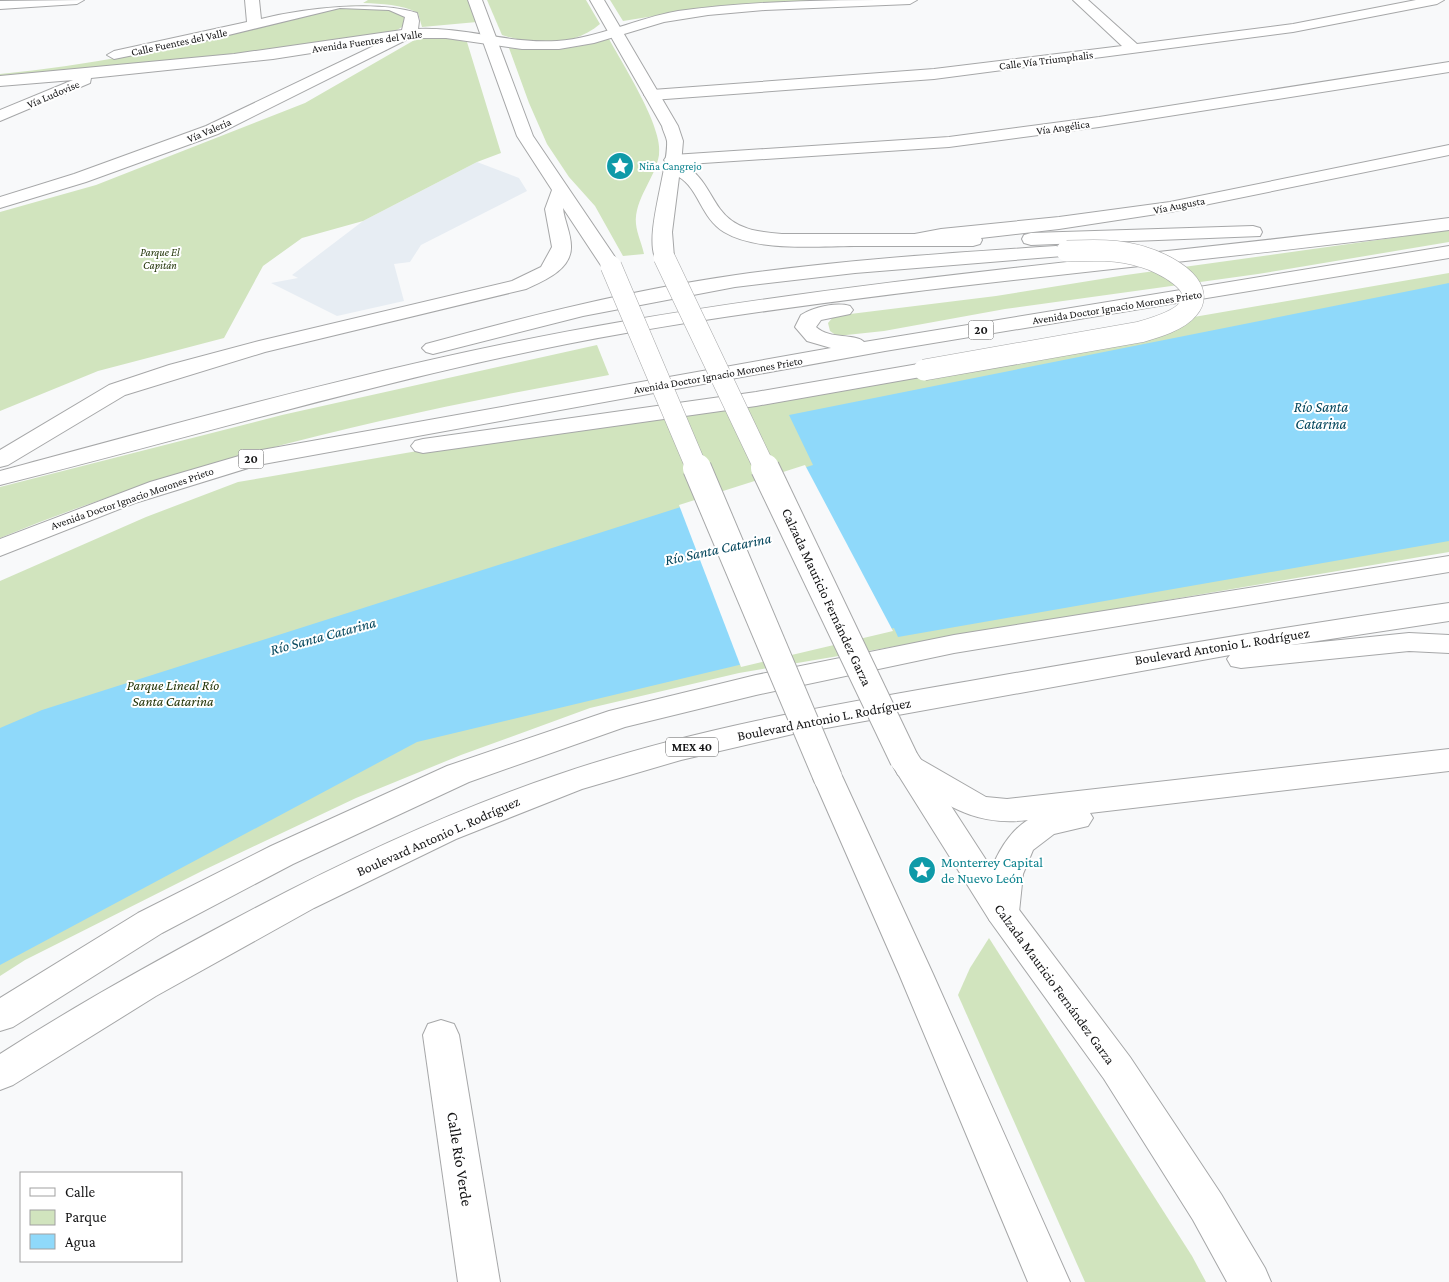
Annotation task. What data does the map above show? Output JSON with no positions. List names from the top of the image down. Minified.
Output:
{"streets":{"main road":["Avenida Fuentes del Valle","Calle Fuentes del Valle","Calle Vía Triumphalis","Vía Ludovise","Vía Angélica","Vía Valeria","Vía Augusta","Avenida Doctor Ignacio Morones Prieto","20","Calzada Mauricio Fernández Garza","Boulevard Antonio L. Rodríguez","MEX 40","Calle Río Verde"]},"crossings":[["Avenida Fuentes del Valle","Vía Ludovise"],["Avenida Fuentes del Valle","Vía Valeria"],["Avenida Fuentes del Valle","Calzada Mauricio Fernández Garza"],["Calle Vía Triumphalis","Calzada Mauricio Fernández Garza"],["Vía Angélica","Calzada Mauricio Fernández Garza"]],"water":["Río Santa Catarina"],"parks":["Parque El Capitán","Parque Lineal Río Santa Catarina"],"places":{"place":["Niña Cangrejo","Monterrey Capital de Nuevo León"]},"legend":["Calle","Parque","Agua"]}
